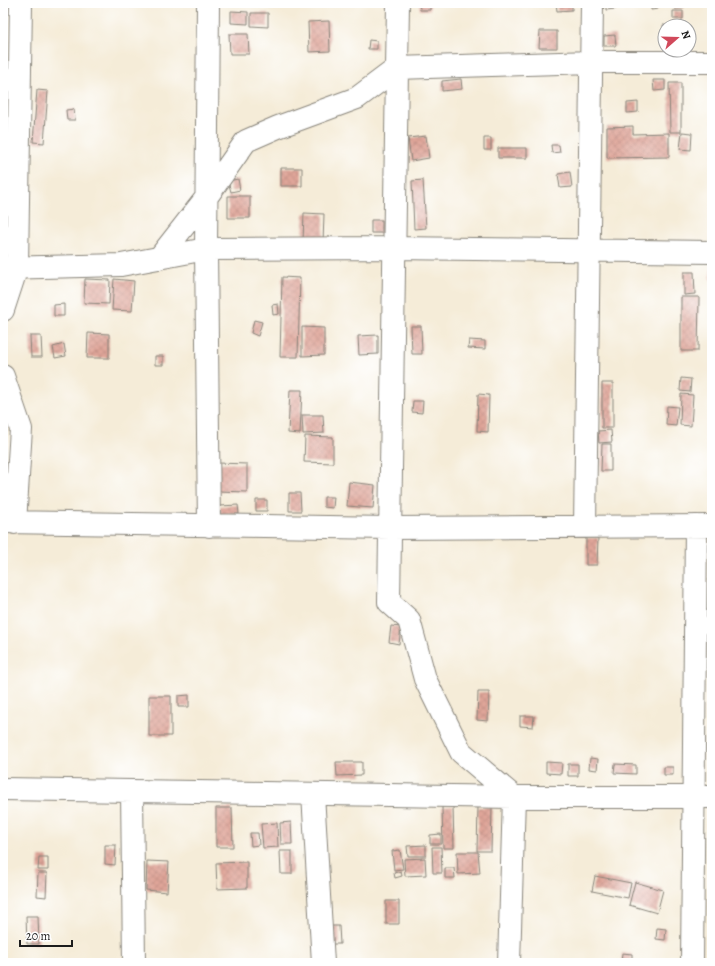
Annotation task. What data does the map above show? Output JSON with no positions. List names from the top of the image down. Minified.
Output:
{"scale_bar":"20 m","north":"right"}
